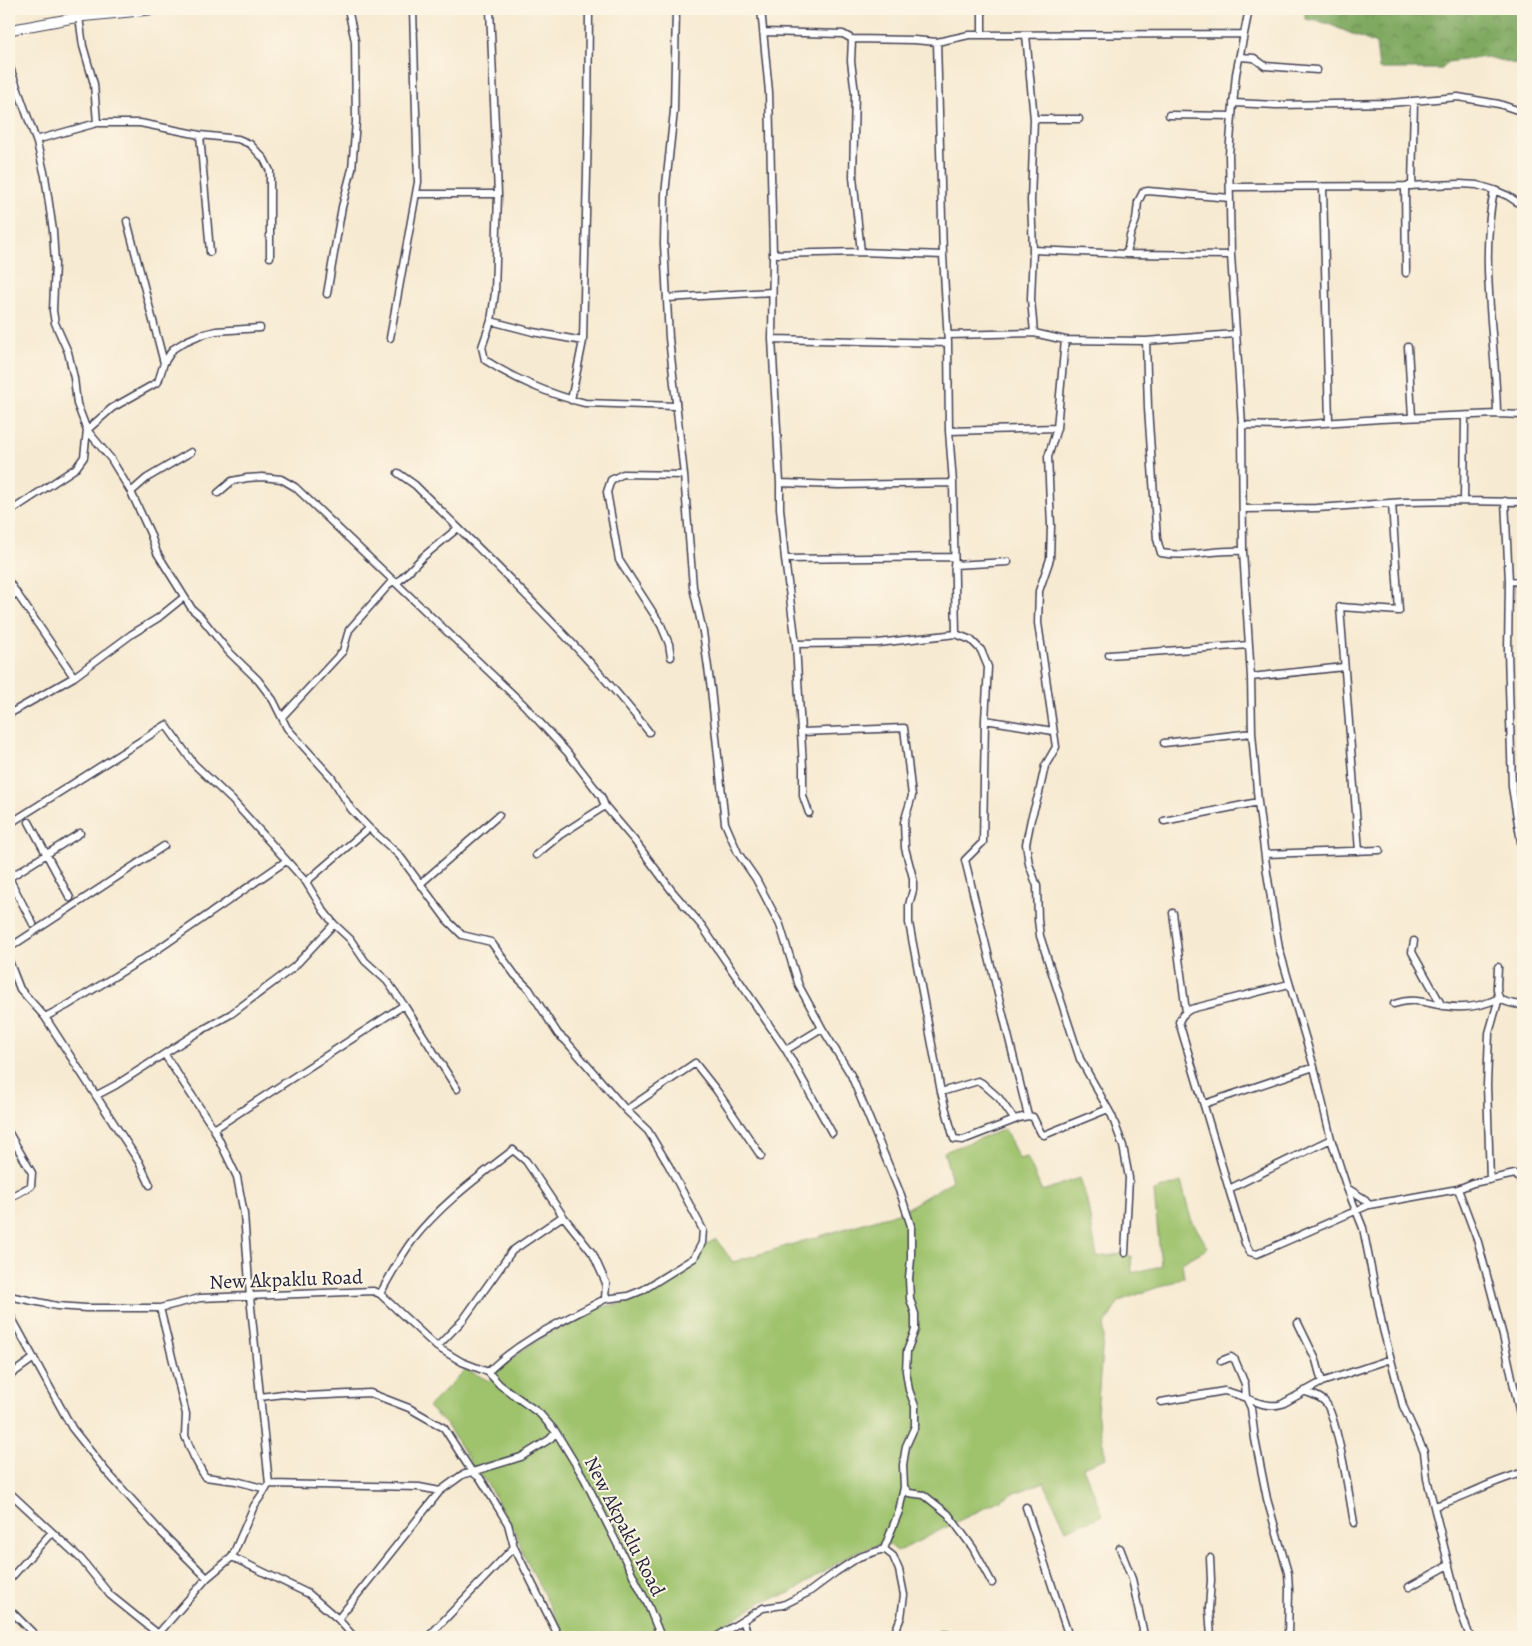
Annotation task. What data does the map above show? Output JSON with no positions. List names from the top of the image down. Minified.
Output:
{"streets":{"street":["New Akpaklu Road"]}}
